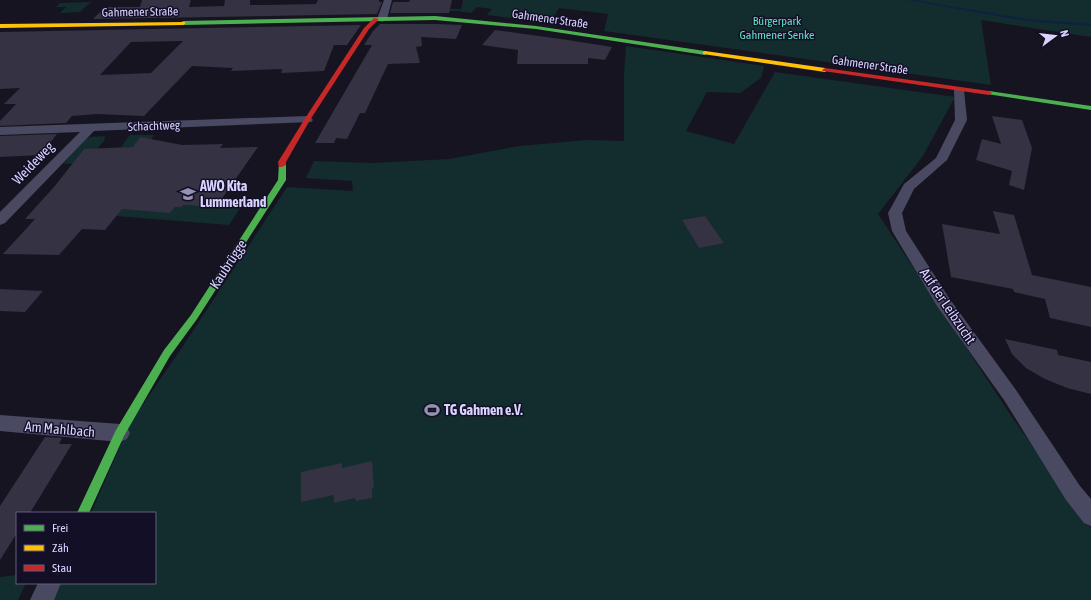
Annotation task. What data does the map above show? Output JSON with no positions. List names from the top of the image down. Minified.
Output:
{"streets":{"main road":["Gahmener Straße","Kaubrügge"],"street":["Schachtweg","Weideweg","Auf der Leibzucht","Am Mahlbach"]},"crossings":[["Gahmener Straße","Kaubrügge"],["Gahmener Straße","Auf der Leibzucht"],["Schachtweg","Weideweg"],["Schachtweg","Kaubrügge"],["Kaubrügge","Am Mahlbach"]],"parks":["Bürgerpark Gahmener Senke"],"places":{"school or university":["AWO Kita Lummerland"],"sports":["TG Gahmen e.V."]},"legend":["Frei","Zäh","Stau"],"north":"right"}
